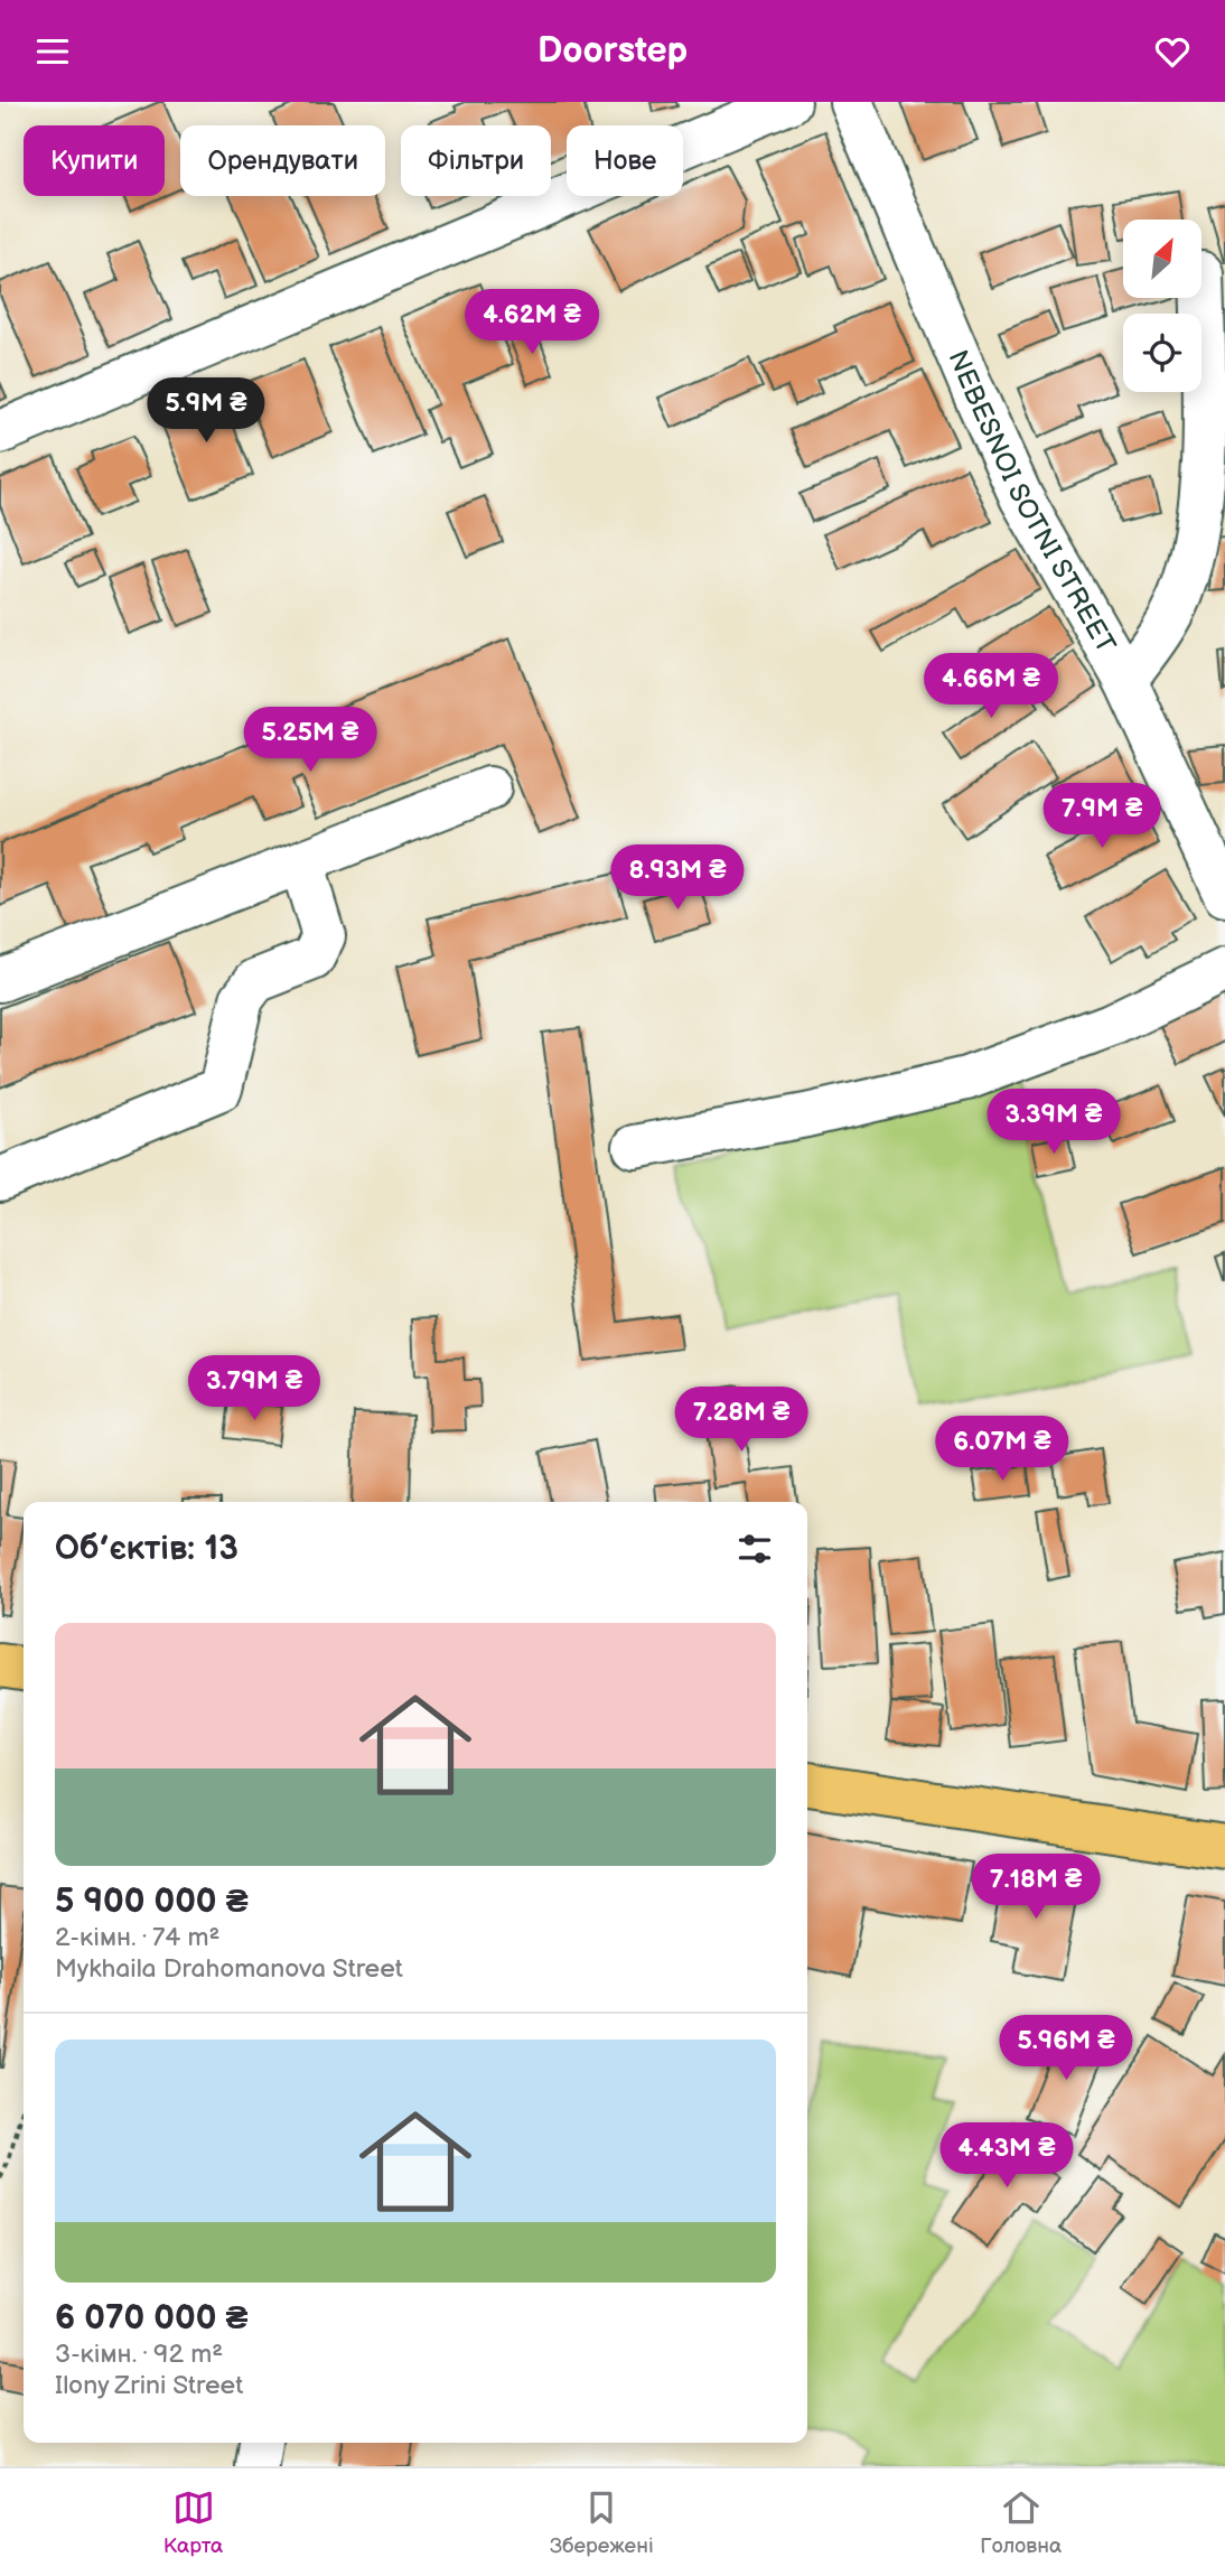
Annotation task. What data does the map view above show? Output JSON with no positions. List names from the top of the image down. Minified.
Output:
{"streets":{"street":["NEBESNOI SOTNI STREET"]},"north":"top right","page":{"header":"Doorstep","chip":["Купити","Орендувати","Фільтри","Нове"],"price":["4.62M ₴","5.9M ₴","4.66M ₴","5.25M ₴","7.9M ₴","8.93M ₴","3.39M ₴","3.79M ₴","7.28M ₴","6.07M ₴","7.18M ₴","5.96M ₴","4.43M ₴"],"heading":"Об’єктів: 13","list":[{"name":"5 900 000 ₴","note":"2-кімн. · 74 m² · Mykhaila Drahomanova Street"},{"name":"6 070 000 ₴","note":"3-кімн. · 92 m² · Ilony Zrini Street"}],"tabs":["Карта","Збережені","Головна"]}}
